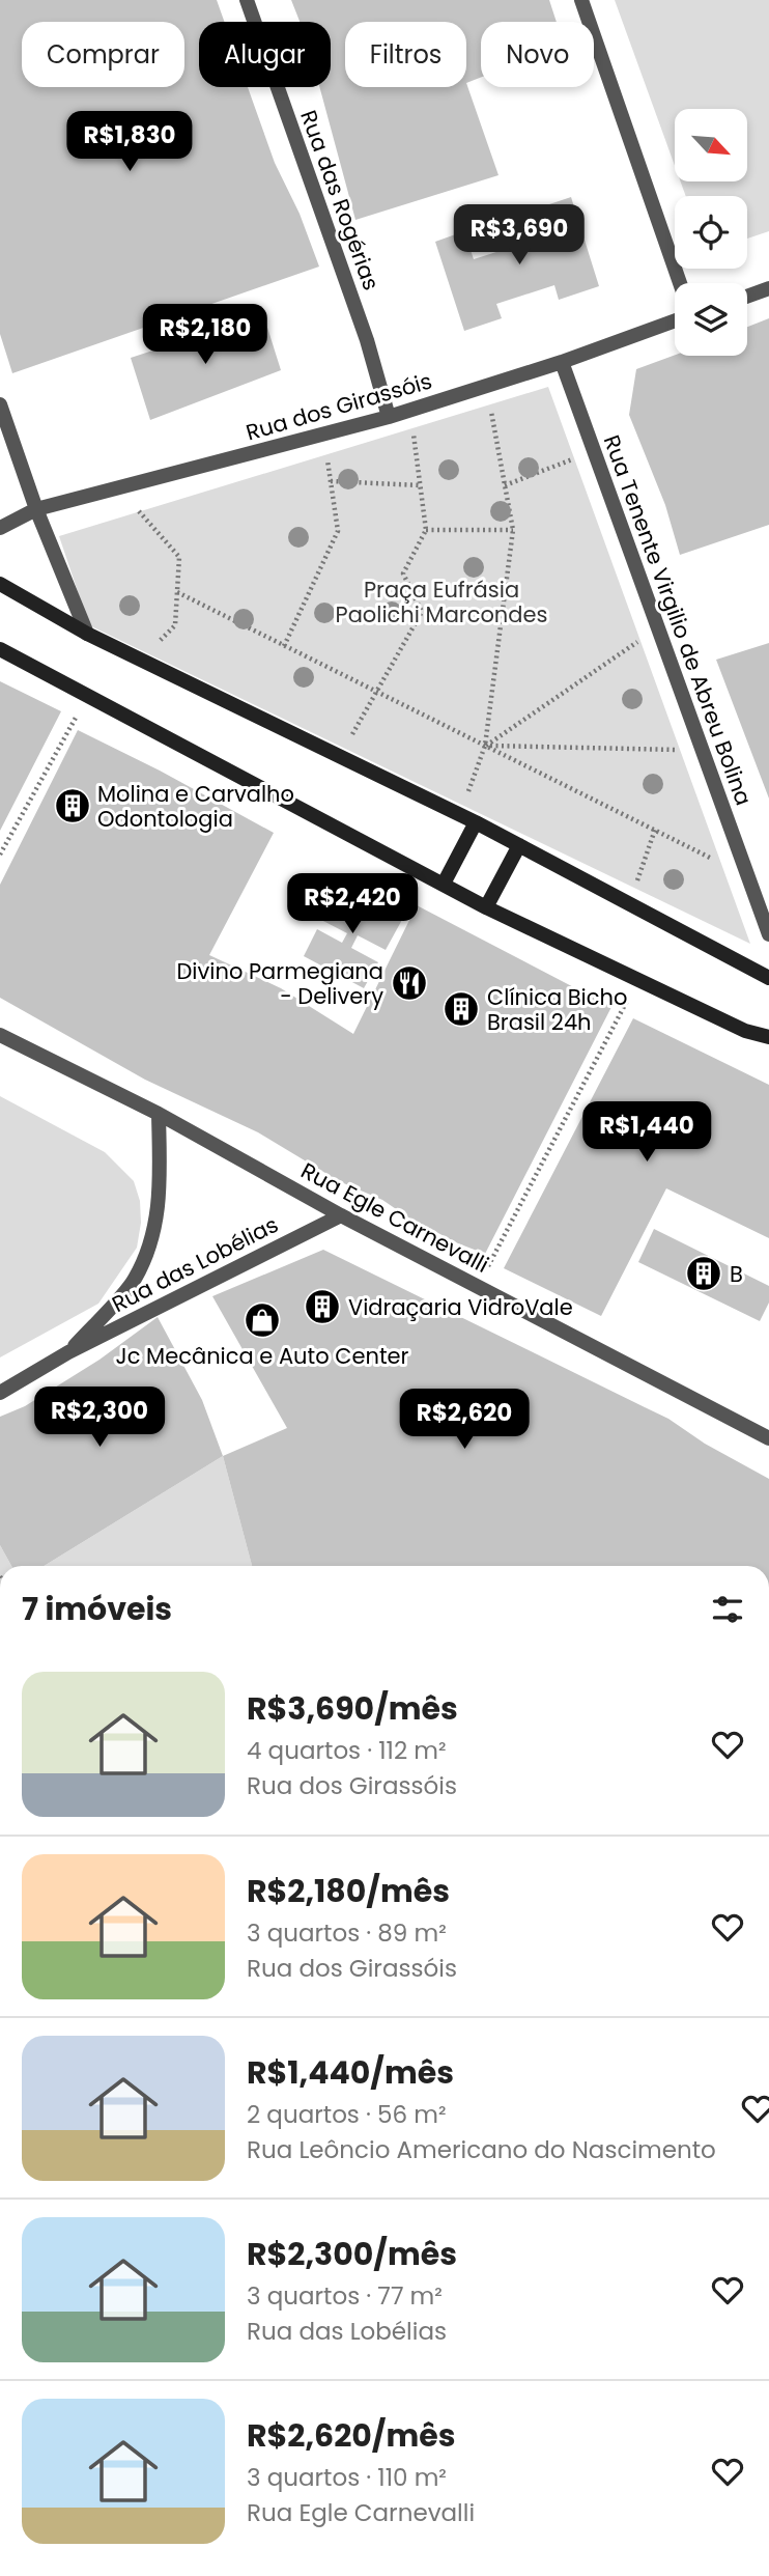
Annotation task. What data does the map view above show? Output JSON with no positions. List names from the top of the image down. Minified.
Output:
{"streets":{"street":["Rua das Rogérias","Rua dos Girassóis","Rua Tenente Virgilio de Abreu Bolina","Rua Egle Carnevalli","Rua das Lobélias"]},"crossings":[["Rua das Rogérias","Rua dos Girassóis"],["Rua dos Girassóis","Rua Tenente Virgilio de Abreu Bolina"],["Rua Egle Carnevalli","Rua das Lobélias"]],"parks":["Praça Eufrásia Paolichi Marcondes"],"places":{"building":["Molina e Carvalho Odontologia","Clínica Bicho Brasil 24h","B","Vidraçaria VidroVale"],"restaurant":["Divino Parmegiana - Delivery"],"shop":["Jc Mecânica e Auto Center"]},"north":"bottom right","page":{"chip":["Comprar","Alugar","Filtros","Novo"],"price":["R$1,830","R$3,690","R$2,180","R$2,420","R$1,440","R$2,300","R$2,620"],"heading":"7 imóveis","list":[{"name":"R$3,690/mês","note":"4 quartos · 112 m² · Rua dos Girassóis"},{"name":"R$2,180/mês","note":"3 quartos · 89 m² · Rua dos Girassóis"},{"name":"R$1,440/mês","note":"2 quartos · 56 m² · Rua Leôncio Americano do Nascimento"},{"name":"R$2,300/mês","note":"3 quartos · 77 m² · Rua das Lobélias"},{"name":"R$2,620/mês","note":"3 quartos · 110 m² · Rua Egle Carnevalli"}]}}
